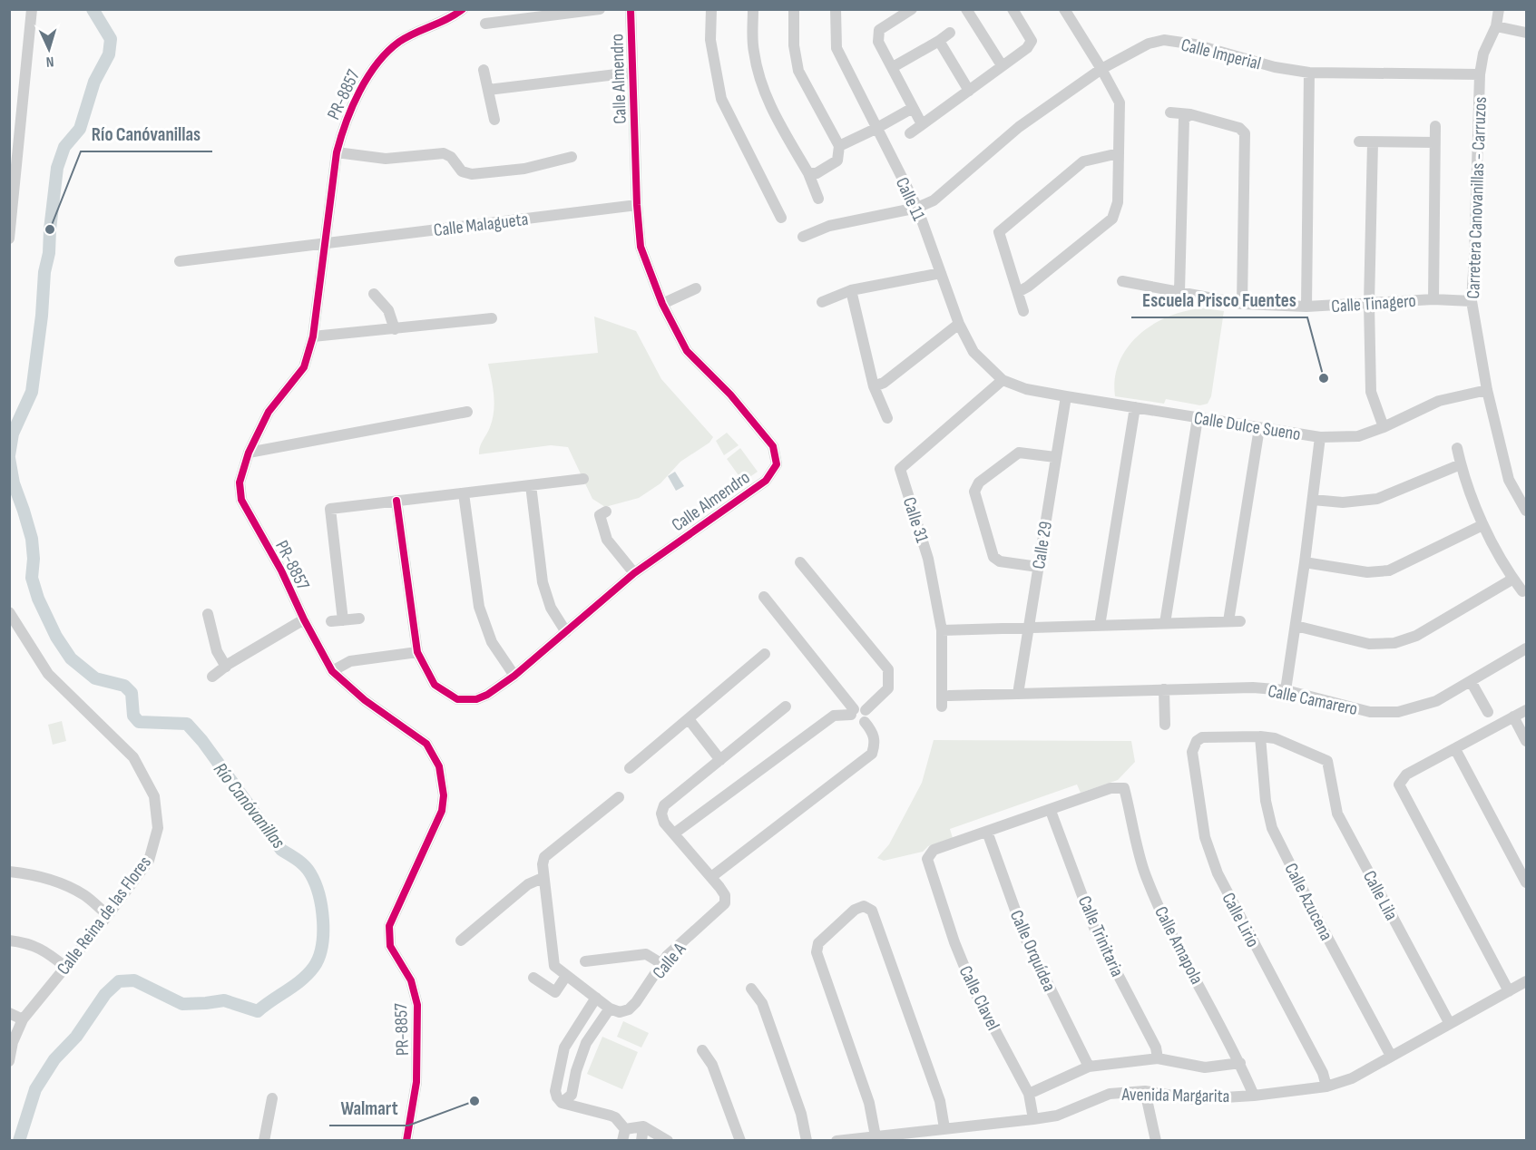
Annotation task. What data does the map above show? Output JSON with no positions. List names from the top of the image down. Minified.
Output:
{"streets":{"street":["Calle Imperial","Calle Almendro","PR-8857","Carretera Canovanillas - Carruzos","Calle 11","Calle Malagueta","Calle Tinagero","Calle Dulce Sueno","Calle 31","Calle 29","Calle Camarero","Calle Lila","Calle Azucena","Calle Reina de las Flores","Calle Lirio","Calle Trinitaria","Calle Amapola","Calle Orquídea","Calle A","Calle Clavel","Avenida Margarita"]},"crossings":[["Calle Imperial","Carretera Canovanillas - Carruzos"],["Calle Imperial","Calle 11"],["Calle Almendro","Calle Malagueta"],["PR-8857","Calle Malagueta"],["Carretera Canovanillas - Carruzos","Calle Tinagero"],["Carretera Canovanillas - Carruzos","Calle Dulce Sueno"],["Calle 11","Calle Dulce Sueno"],["Calle 11","Calle 31"],["Calle Dulce Sueno","Calle 31"],["Calle Dulce Sueno","Calle 29"],["Calle 29","Calle Camarero"],["Calle Lila","Calle Azucena"],["Calle Lila","Calle Lirio"],["Calle Lila","Avenida Margarita"],["Calle Azucena","Calle Lirio"],["Calle Azucena","Avenida Margarita"],["Calle Lirio","Avenida Margarita"],["Calle Trinitaria","Calle Amapola"],["Calle Amapola","Avenida Margarita"],["Calle Orquídea","Calle Clavel"],["Calle Clavel","Avenida Margarita"]],"water":["Río Canóvanillas"],"places":["Río Canóvanillas","Escuela Prisco Fuentes","Walmart"],"north":"bottom"}
